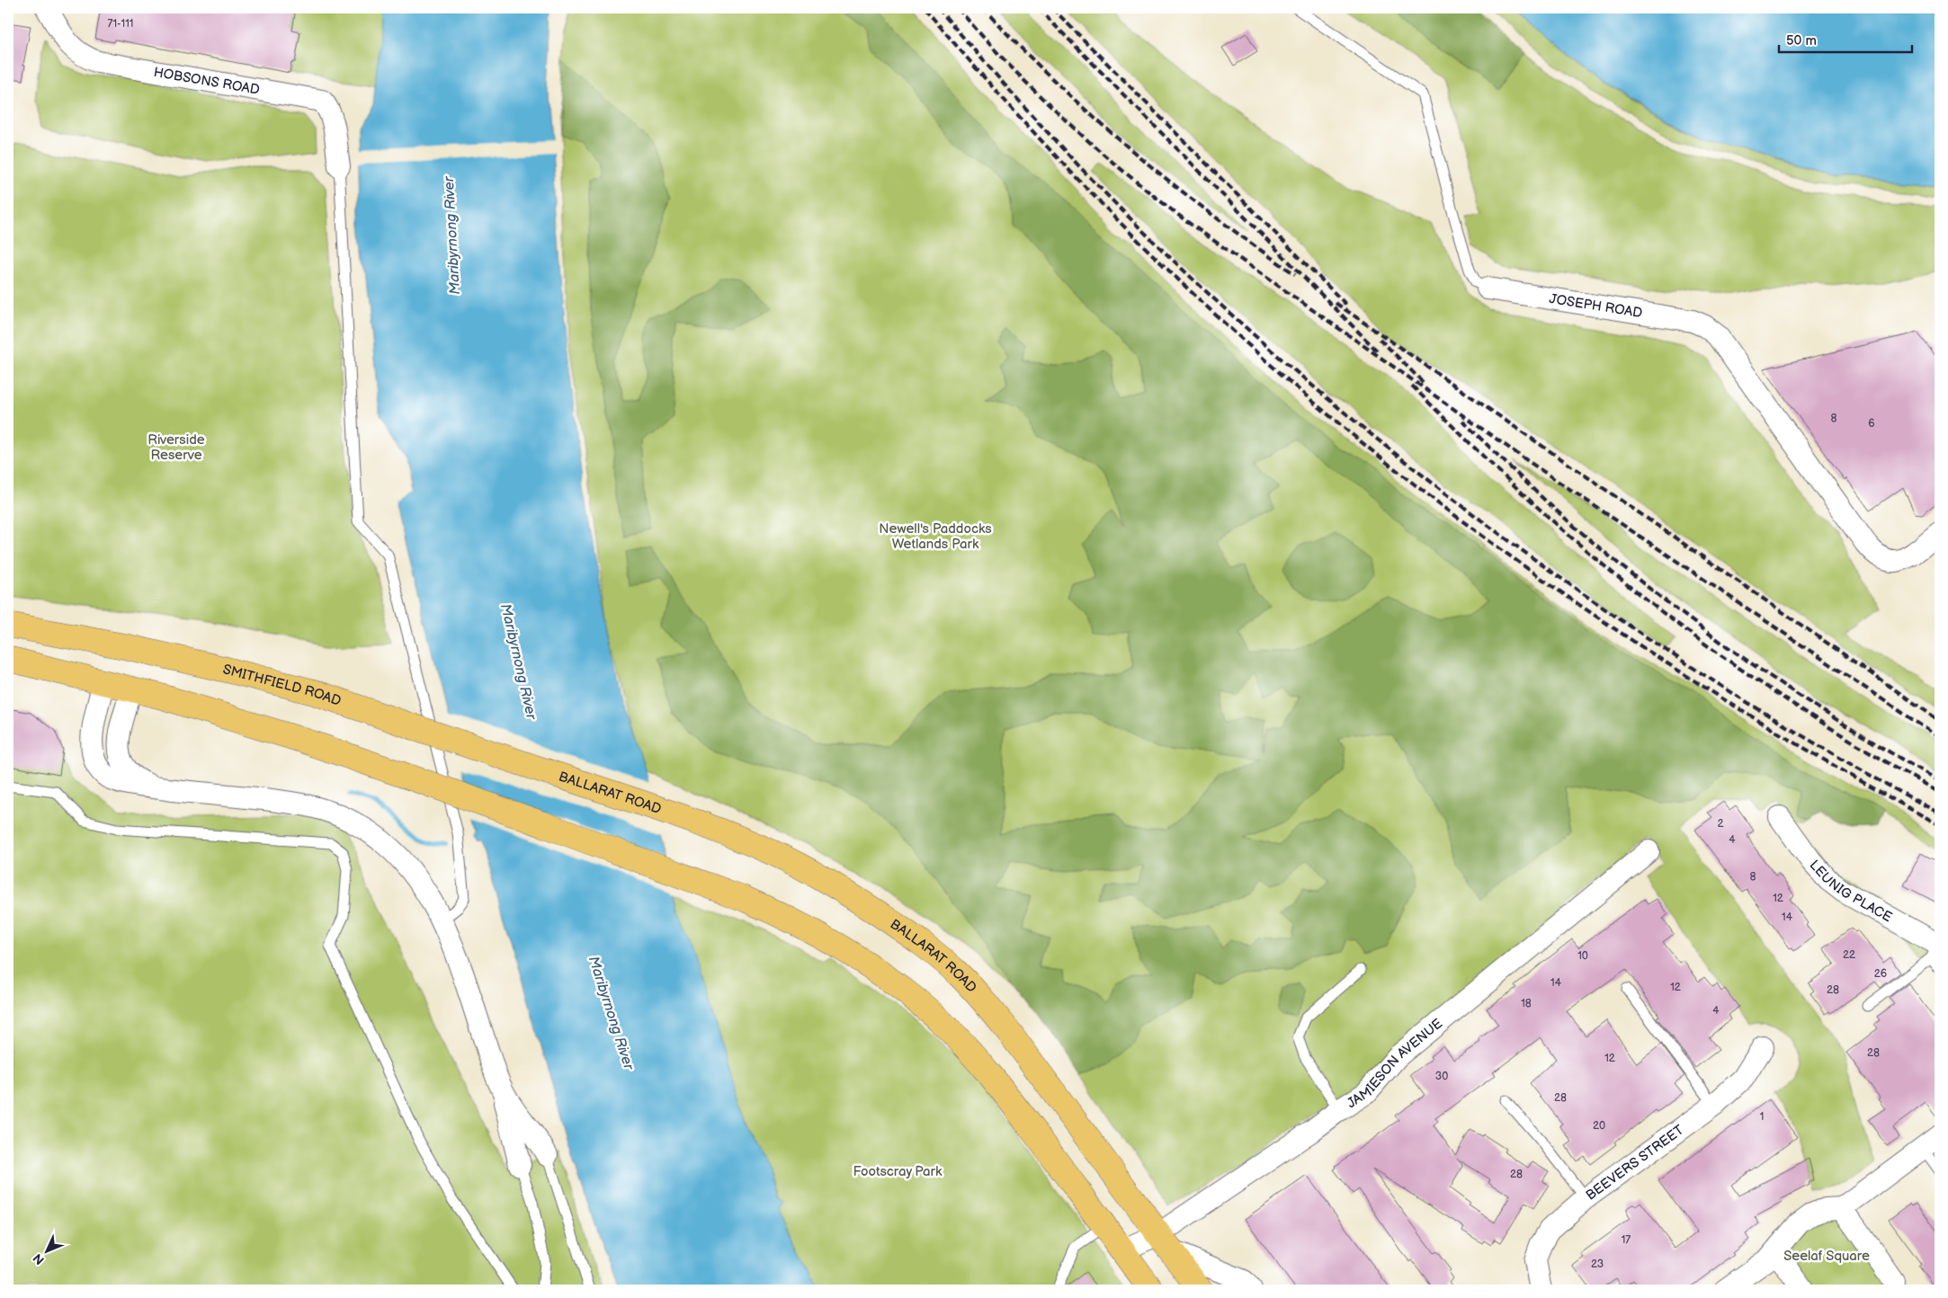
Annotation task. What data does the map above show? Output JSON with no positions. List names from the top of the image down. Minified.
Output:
{"streets":{"highway":["SMITHFIELD ROAD","BALLARAT ROAD"],"street":["HOBSONS ROAD","JOSEPH ROAD","LEUNIG PLACE","JAMIESON AVENUE","BEEVERS STREET"]},"crossings":[["SMITHFIELD ROAD","BALLARAT ROAD"],["BALLARAT ROAD","JAMIESON AVENUE"]],"water":["Maribyrnong River"],"parks":["Riverside Reserve","Newell's Paddocks Wetlands Park","Footscray Park","Seelaf Square"],"house_numbers":["71-111","8","6","2","4","8","12","14","22","10","26","14","12","28","18","4","28","12","30","28","1","20","28","17","23"],"scale_bar":"50 m","north":"bottom left"}
